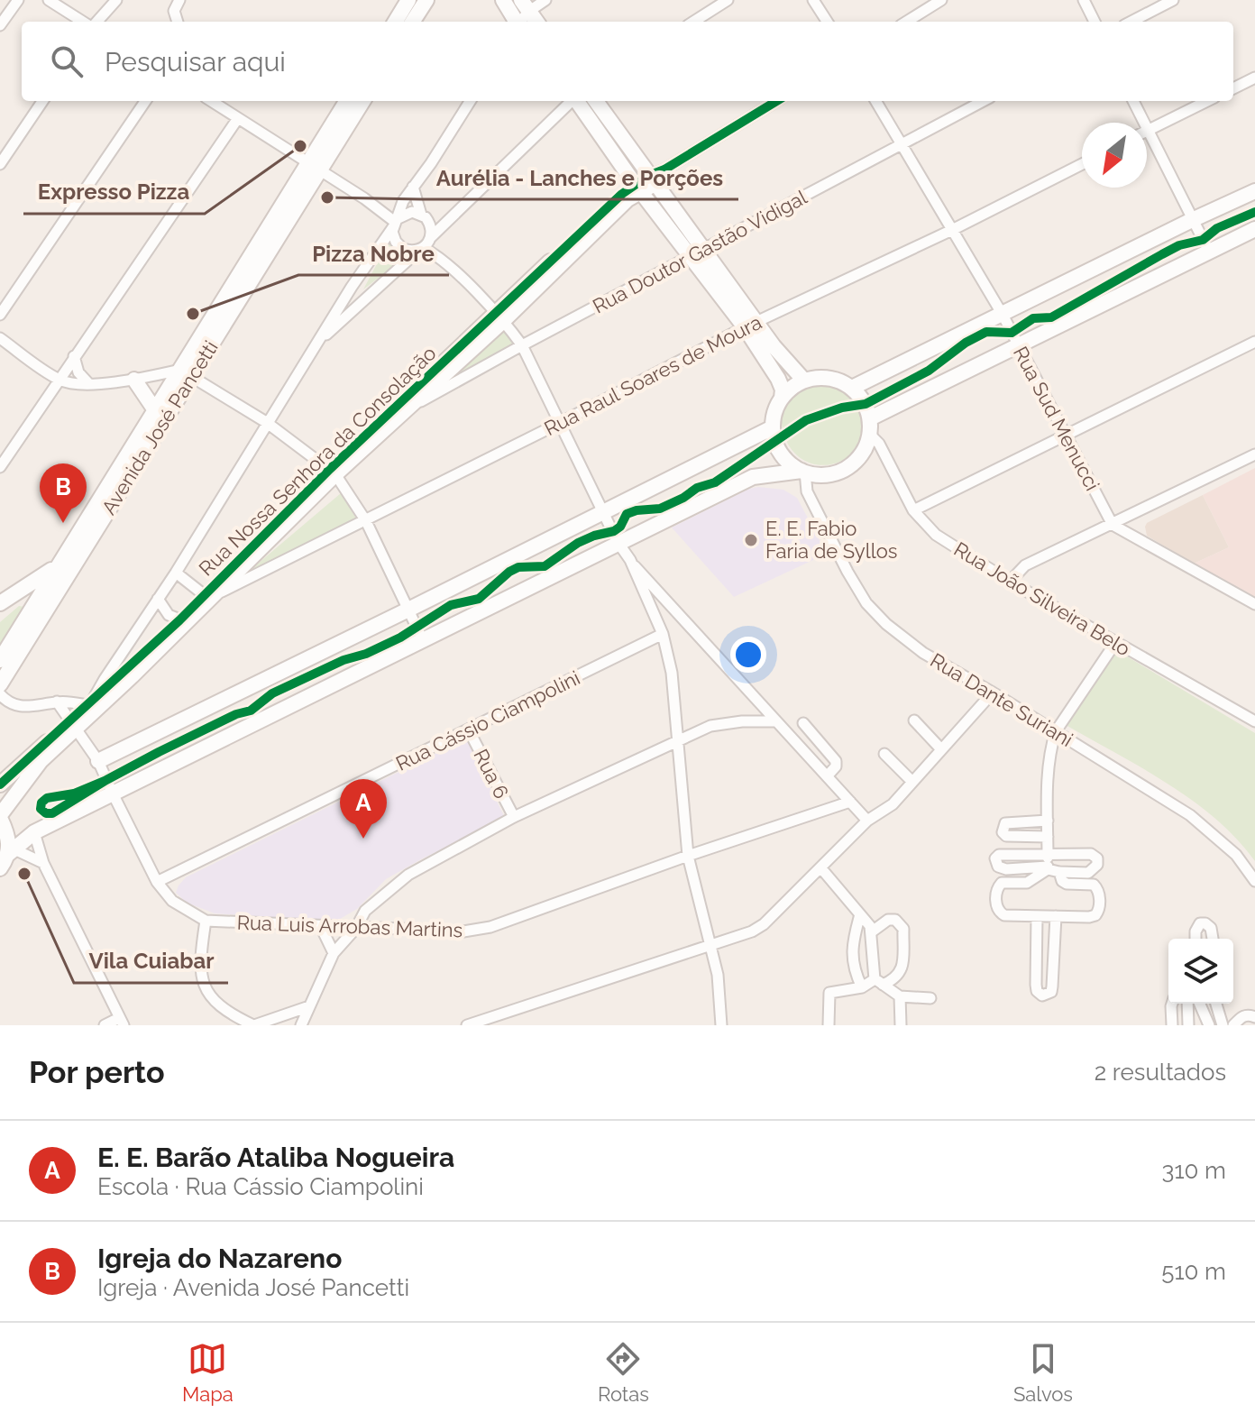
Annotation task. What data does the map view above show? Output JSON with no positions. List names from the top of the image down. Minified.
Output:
{"streets":{"street":["Rua Doutor Gastão Vidigal","Rua Raul Soares de Moura","Rua Sud Menucci","Avenida José Pancetti","Rua Nossa Senhora da Consolação","Rua João Silveira Belo","Rua Dante Suriani","Rua Cássio Ciampolini","Rua 6","Rua Luis Arrobas Martins"]},"crossings":[["Rua Doutor Gastão Vidigal","Rua Sud Menucci"],["Rua Doutor Gastão Vidigal","Rua Nossa Senhora da Consolação"],["Rua Raul Soares de Moura","Rua Sud Menucci"],["Rua Raul Soares de Moura","Rua Nossa Senhora da Consolação"],["Rua Nossa Senhora da Consolação","Rua Luis Arrobas Martins"],["Rua João Silveira Belo","Rua Dante Suriani"],["Rua Cássio Ciampolini","Rua 6"],["Rua Cássio Ciampolini","Rua Luis Arrobas Martins"]],"places":["Expresso Pizza","Aurélia - Lanches e Porções","Pizza Nobre","E. E. Fabio Faria de Syllos","Vila Cuiabar"],"north":"bottom left","page":{"search":"Pesquisar aqui","pins":["B","A"],"heading":["Por perto","2 resultados"],"list":[{"mark":"A","name":"E. E. Barão Ataliba Nogueira","note":"Escola · Rua Cássio Ciampolini","value":"310 m"},{"mark":"B","name":"Igreja do Nazareno","note":"Igreja · Avenida José Pancetti","value":"510 m"}],"nav":["Mapa","Rotas","Salvos"]}}
